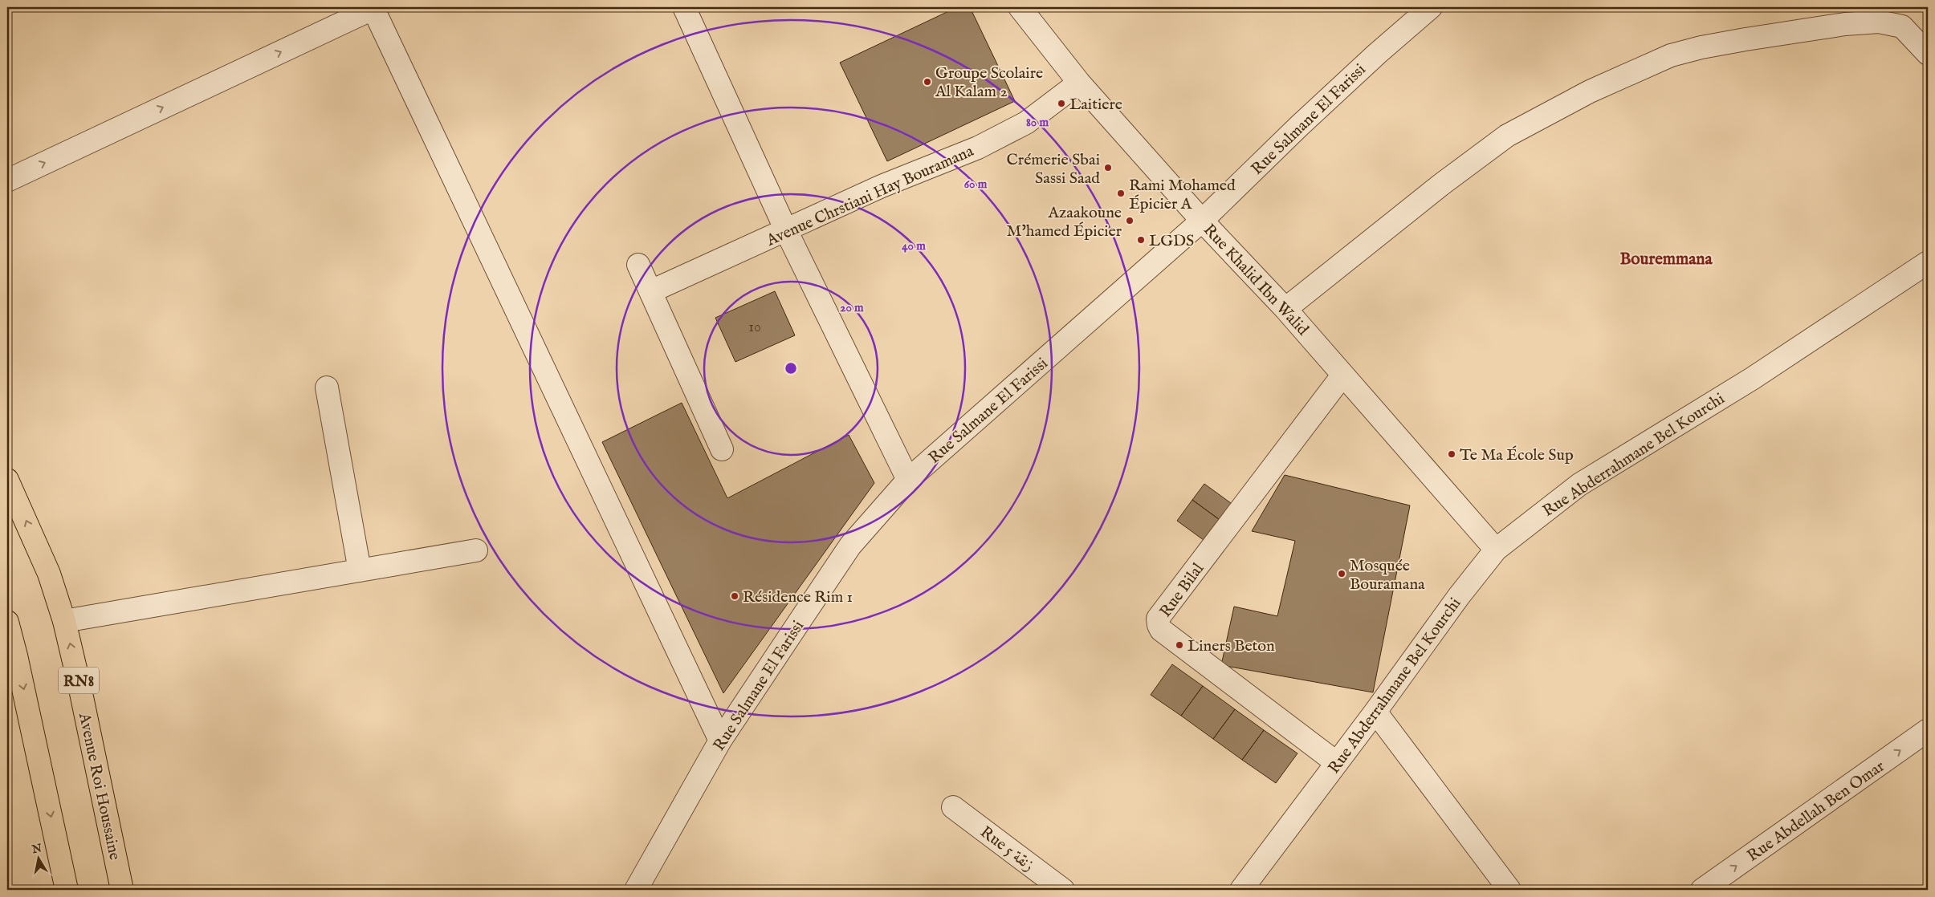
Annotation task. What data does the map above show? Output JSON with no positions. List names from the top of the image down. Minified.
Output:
{"streets":{"main road":["RN8","Avenue Roi Houssaine"],"street":["Rue Salmane El Farissi","Avenue Chrstiani Hay Bouramana","Rue Khalid Ibn Walid","Rue Abderrahmane Bel Kourchi","Rue Bilal","Rue Abdellah Ben Omar","Rue 5 زنقة"]},"crossings":[["Rue Salmane El Farissi","Rue Khalid Ibn Walid"],["Avenue Chrstiani Hay Bouramana","Rue Khalid Ibn Walid"],["Rue Khalid Ibn Walid","Rue Abderrahmane Bel Kourchi"],["Rue Khalid Ibn Walid","Rue Bilal"],["Rue Abderrahmane Bel Kourchi","Rue Bilal"]],"one_way":["Rue Abdellah Ben Omar"],"districts":["Bouremmana"],"places":["Groupe Scolaire Al Kalam 2","Laitiere","Crémerie Sbai Sassi Saad","Rami Mohamed Épicier A","Azaakoune M'hamed Épicier","LGDS","Te Ma École Sup","Mosquée Bouramana","Résidence Rim 1","Liners Beton"],"house_numbers":["10"],"north":"top","rings":["80 m","60 m","40 m","20 m"]}
